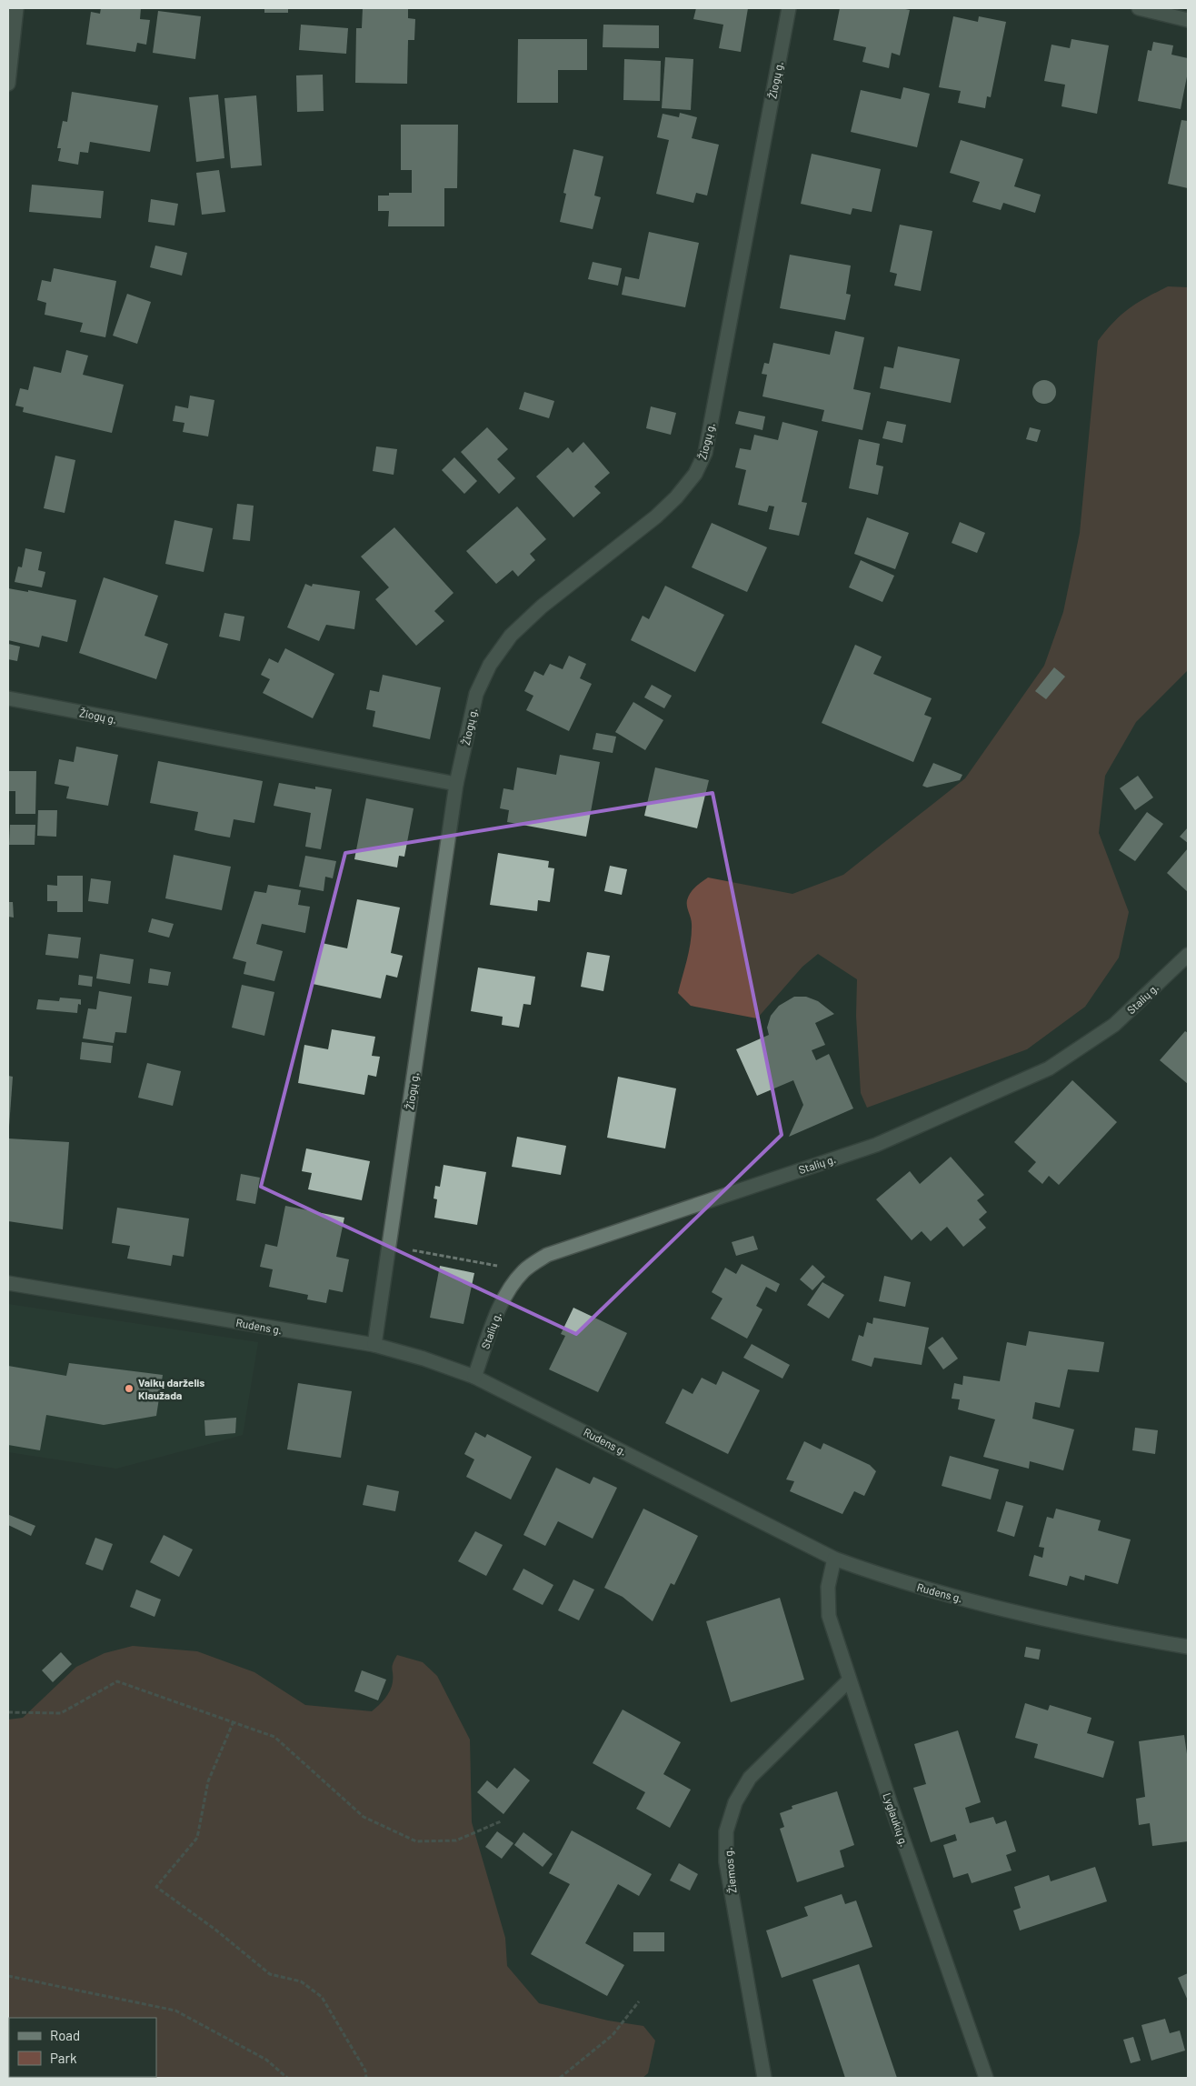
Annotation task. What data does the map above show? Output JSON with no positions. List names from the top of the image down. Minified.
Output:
{"streets":{"street":["Žiogų g.","Stalių g.","Rudens g.","Lyglaukių g.","Žiemos g."]},"crossings":[["Žiogų g.","Rudens g."],["Stalių g.","Rudens g."],["Rudens g.","Lyglaukių g."],["Lyglaukių g.","Žiemos g."]],"places":["Vaikų darželis Klaužada"],"legend":["Road","Park"]}
